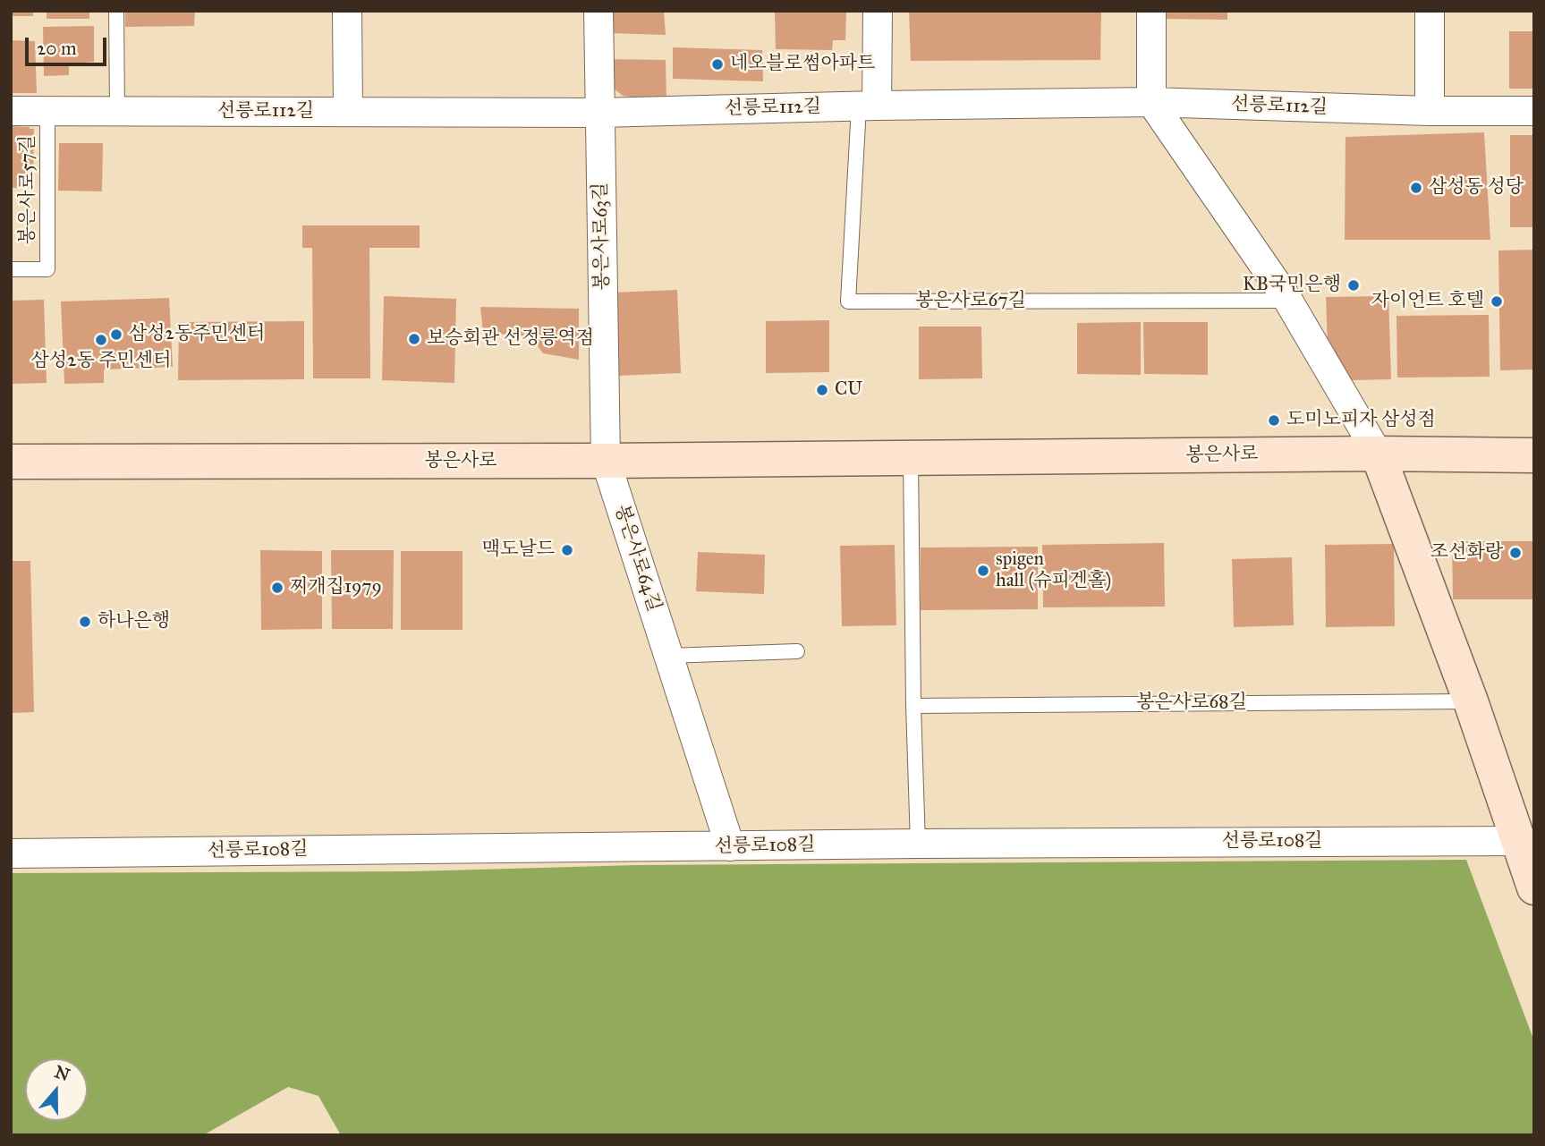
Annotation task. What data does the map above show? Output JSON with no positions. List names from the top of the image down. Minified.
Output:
{"streets":{"main road":["봉은사로"],"street":["선릉로112길","봉은사로63길","봉은사로64길","선릉로108길"],"lane":["봉은사로57길","봉은사로67길","봉은사로68길"]},"crossings":[["선릉로112길","봉은사로57길"],["선릉로112길","봉은사로63길"],["선릉로112길","봉은사로67길"],["봉은사로63길","봉은사로"],["봉은사로63길","봉은사로64길"],["봉은사로","봉은사로64길"],["봉은사로64길","선릉로108길"]],"places":["네오블로썸아파트","삼성동 성당","KB국민은행","자이언트 호텔","삼성2동주민센터","보승회관 선정릉역점","삼성2동 주민센터","CU","도미노피자 삼성점","맥도날드","조선화랑","spigen hall (슈피겐홀)","찌개집1979","하나은행"],"scale_bar":"20 m","north":"top"}
